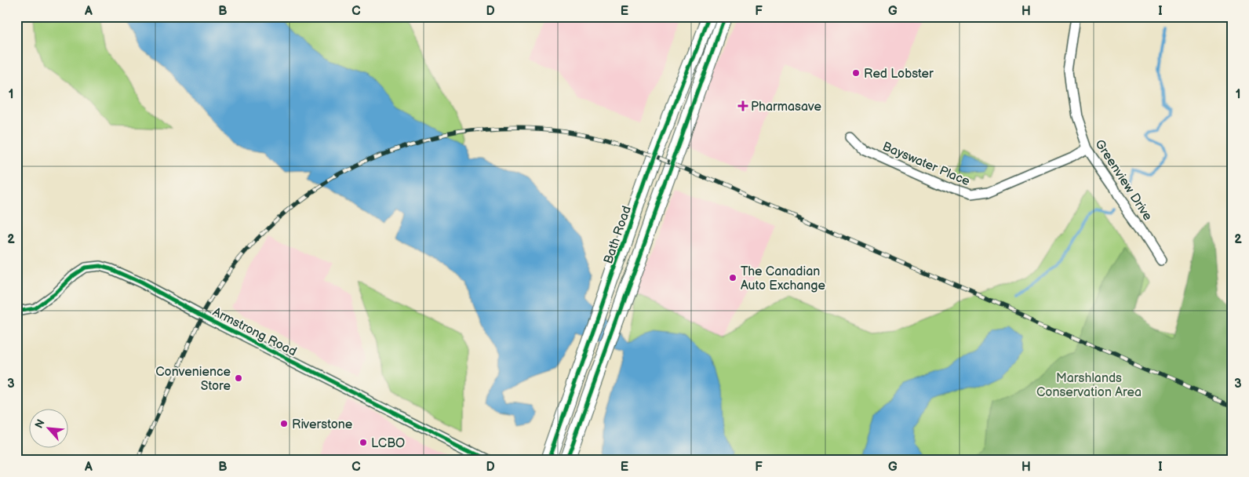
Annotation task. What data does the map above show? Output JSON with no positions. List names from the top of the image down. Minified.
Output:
{"streets":{"main road":["Bath Road"],"street":["Bayswater Place","Greenview Drive","Armstrong Road"]},"crossings":[["Bayswater Place","Greenview Drive"]],"parks":["Marshlands Conservation Area"],"places":{"other":["Red Lobster","The Canadian Auto Exchange","Convenience Store","Riverstone","LCBO"],"health":["Pharmasave"]},"north":"top left","grid":{"columns":["A","B","C","D","E","F","G","H","I"],"rows":["1","2","3"]}}
